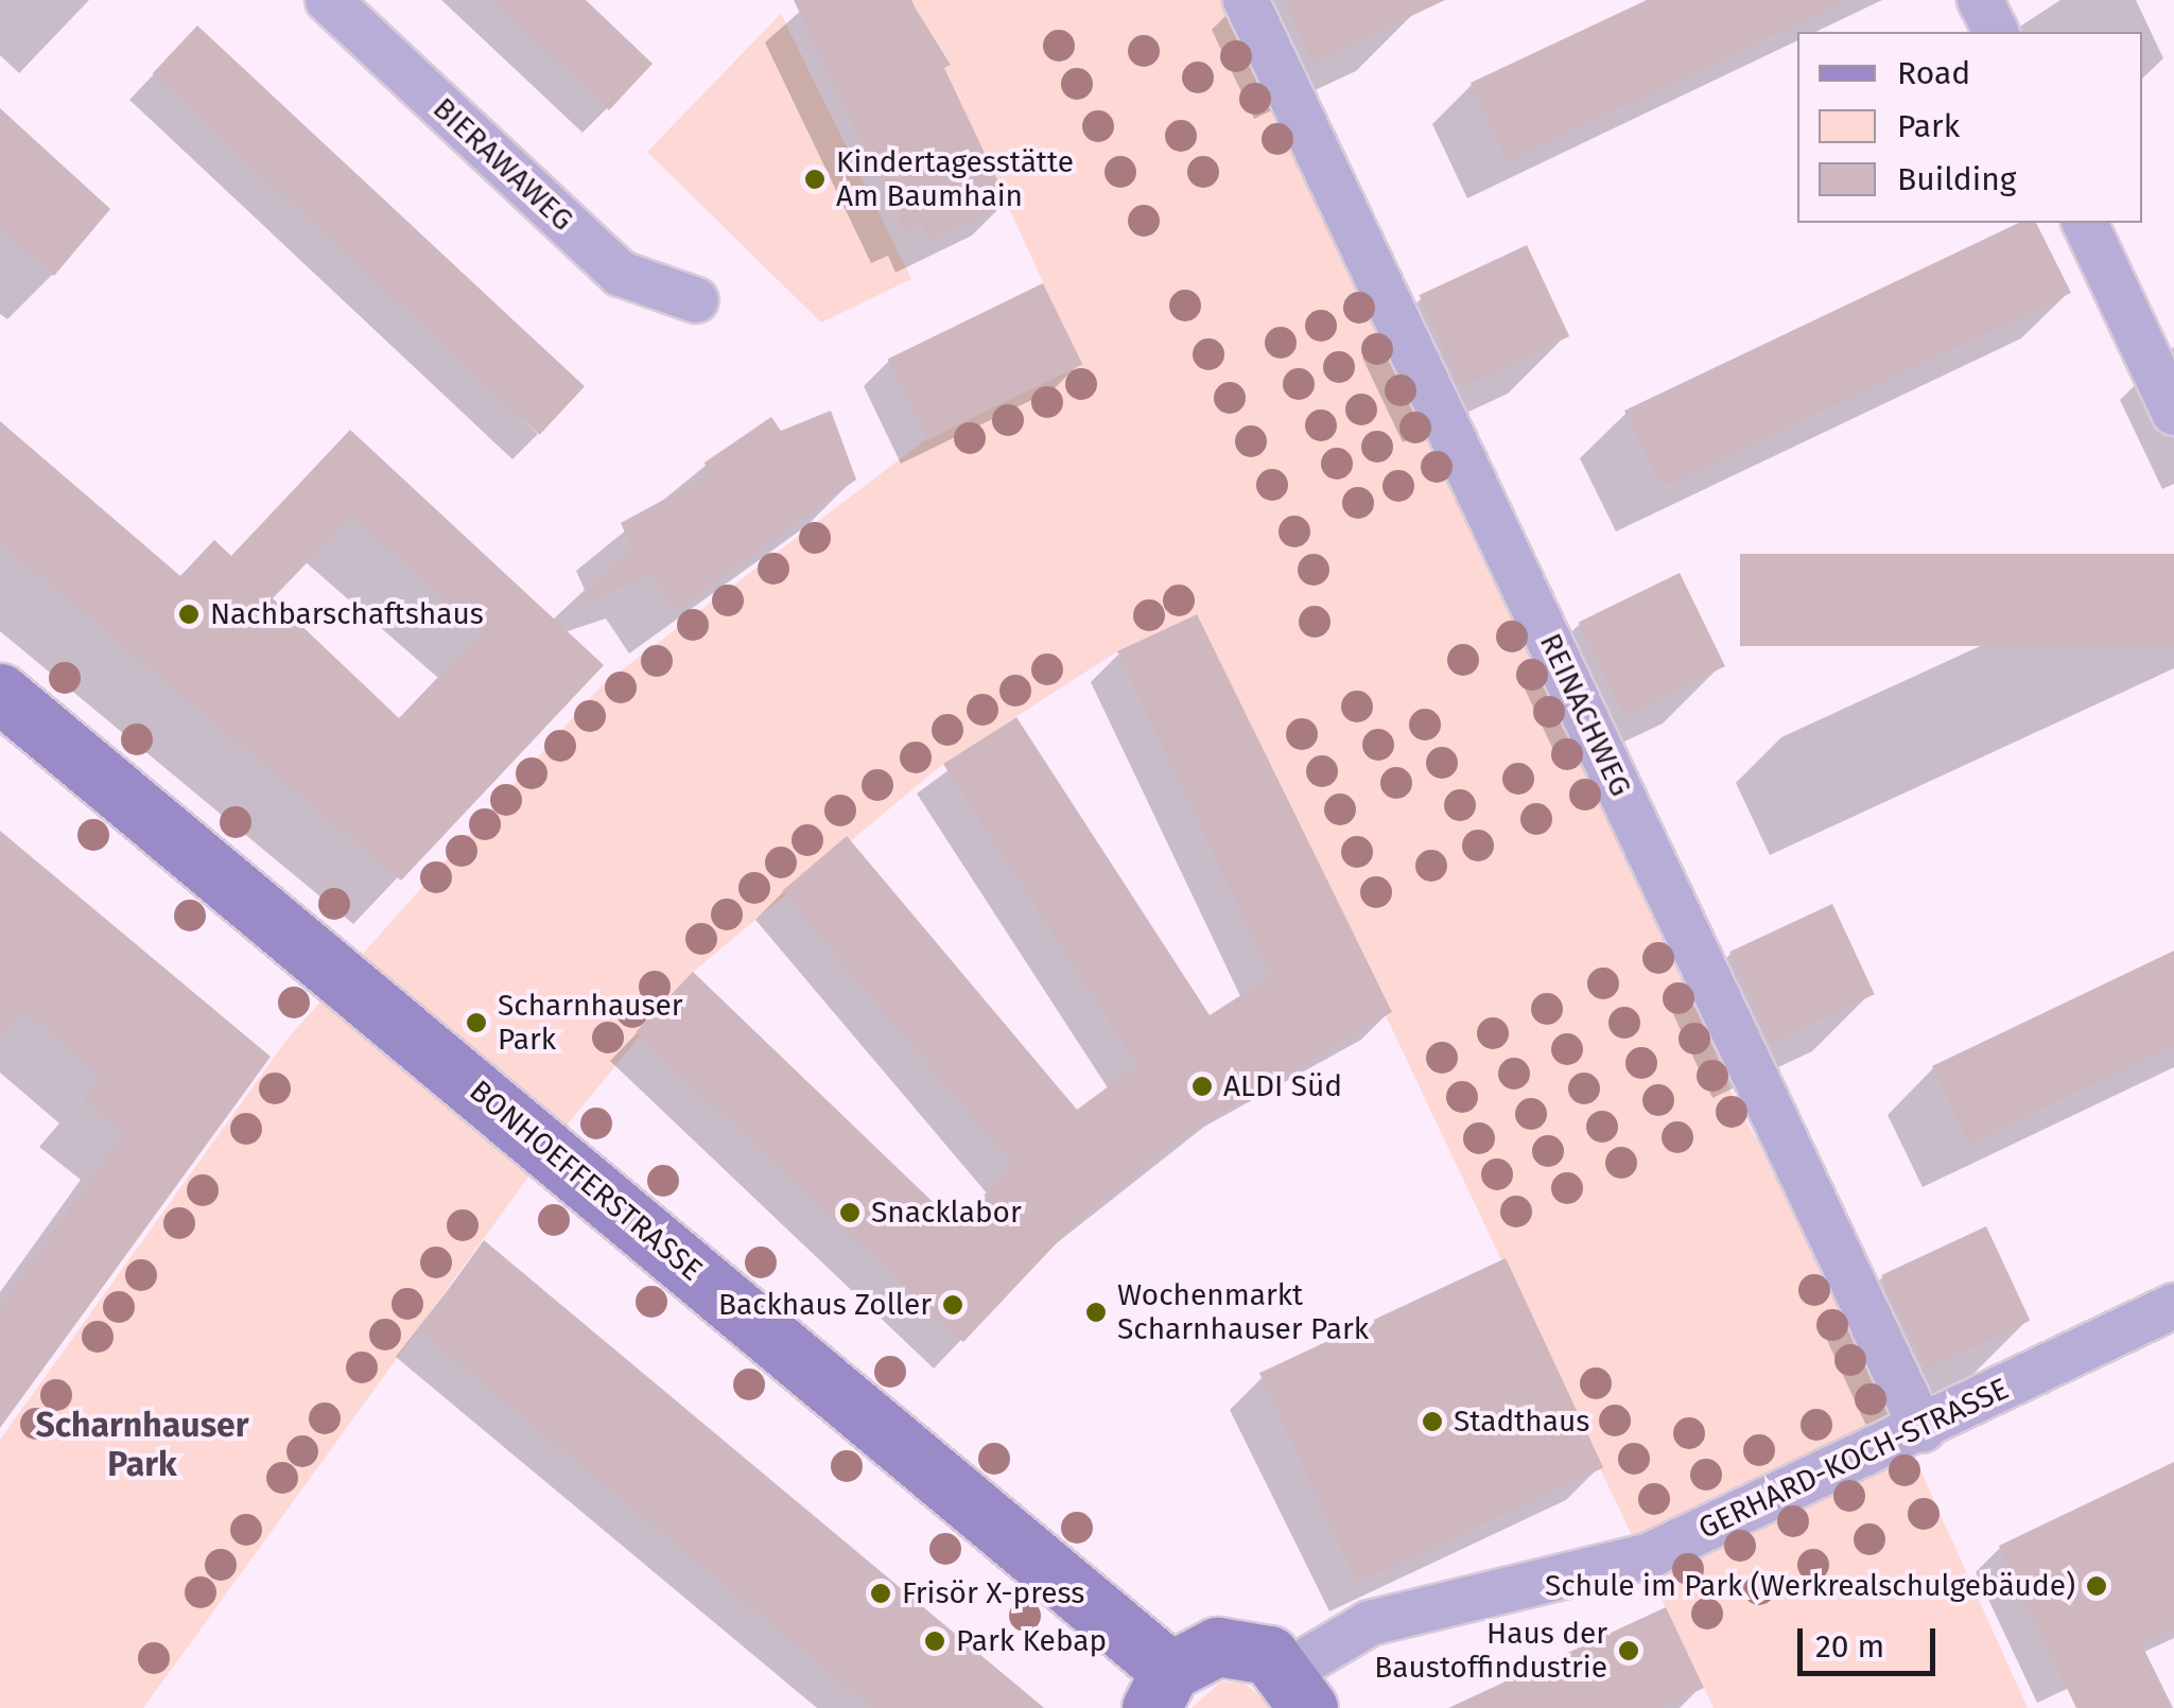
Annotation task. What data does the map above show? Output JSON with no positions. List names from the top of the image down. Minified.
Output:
{"streets":{"main road":["BONHOEFFERSTRASSE"],"street":["BIERAWAWEG","REINACHWEG","GERHARD-KOCH-STRASSE"]},"crossings":[["REINACHWEG","GERHARD-KOCH-STRASSE"]],"districts":["Scharnhauser Park"],"places":["Kindertagesstätte Am Baumhain","Nachbarschaftshaus","Scharnhauser Park","ALDI Süd","Snacklabor","Backhaus Zoller","Wochenmarkt Scharnhauser Park","Stadthaus","Schule im Park (Werkrealschulgebäude)","Frisör X-press","Park Kebap","Haus der Baustoffindustrie"],"legend":["Road","Park","Building"],"scale_bar":"20 m"}
